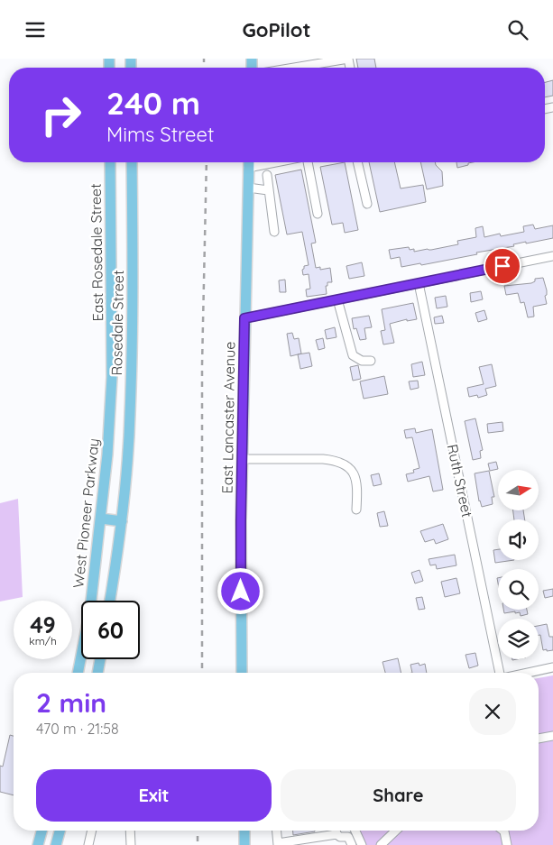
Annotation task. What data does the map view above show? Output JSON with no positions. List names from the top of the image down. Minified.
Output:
{"streets":{"main road":["East Rosedale Street","Rosedale Street","East Lancaster Avenue","West Pioneer Parkway"],"street":["Ruth Street"]},"crossings":[["East Rosedale Street","West Pioneer Parkway"]],"north":"right","page":{"header":"GoPilot","turn":["240 m","Mims Street"],"speed":"49 km/h","limit":"60","heading":["2 min","470 m · 21:58"],"buttons":["Exit","Share"]}}
